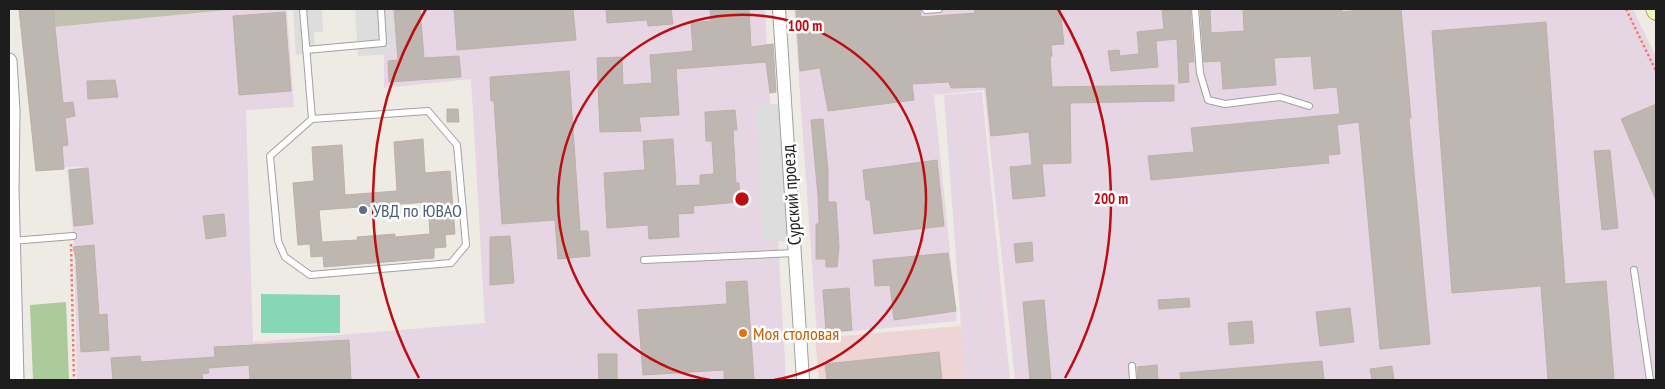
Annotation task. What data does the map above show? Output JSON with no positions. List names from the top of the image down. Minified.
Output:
{"streets":{"street":["Сурский проезд"]},"places":["УВД по ЮВАО","Моя столовая"],"rings":["100 m","200 m"]}
